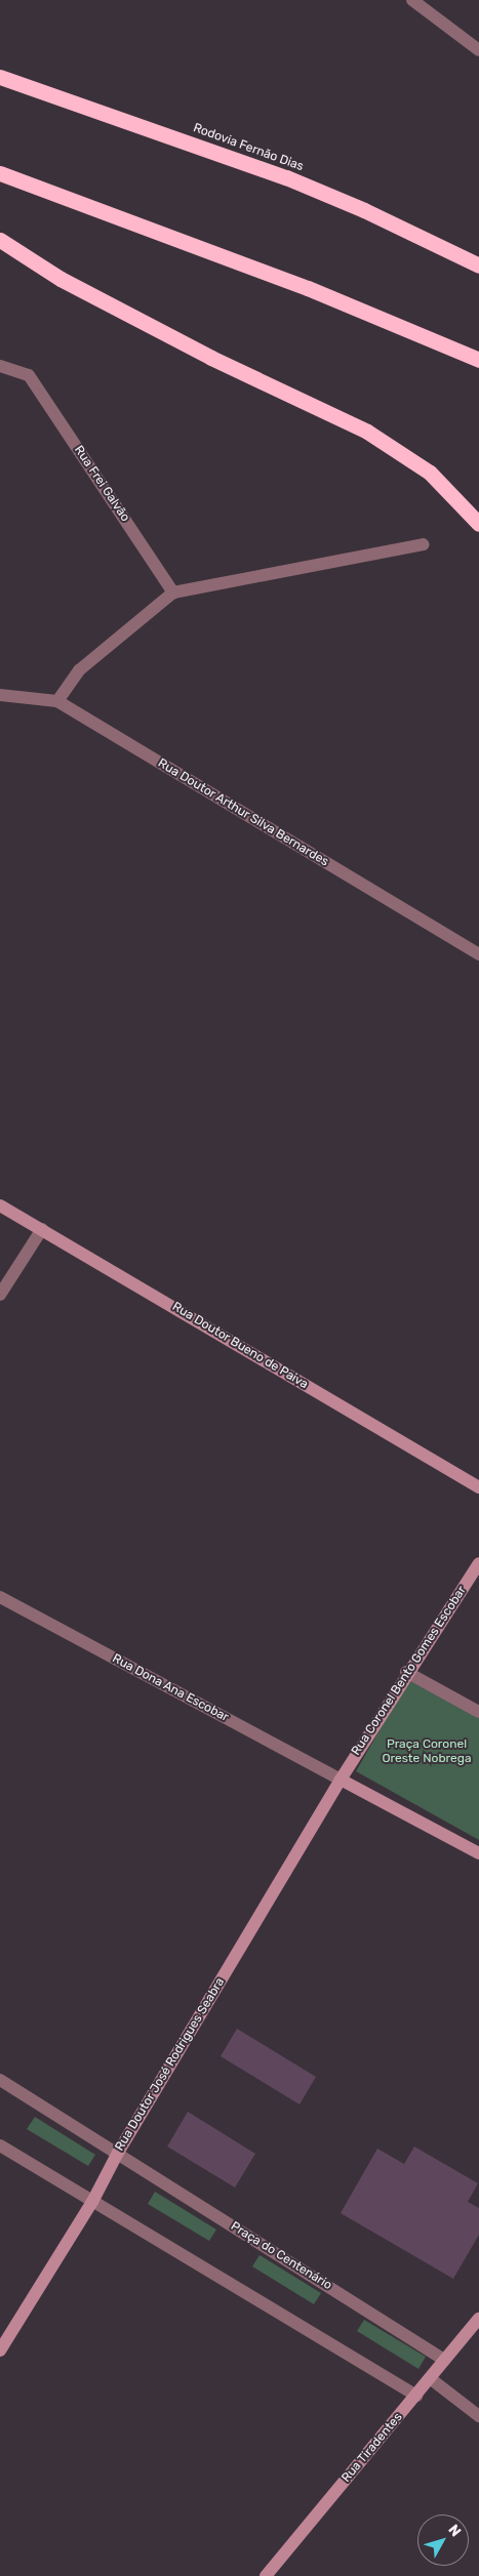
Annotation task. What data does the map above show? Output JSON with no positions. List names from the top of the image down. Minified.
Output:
{"streets":{"highway":["Rodovia Fernão Dias"],"main road":["Rua Doutor Bueno de Paiva","Rua Coronel Bento Gomes Escobar","Rua Doutor José Rodrigues Seabra","Rua Tiradentes"],"street":["Rua Frei Galvão","Rua Doutor Arthur Silva Bernardes","Rua Dona Ana Escobar","Praça do Centenário"]},"crossings":[["Rua Coronel Bento Gomes Escobar","Rua Dona Ana Escobar"],["Rua Coronel Bento Gomes Escobar","Rua Doutor José Rodrigues Seabra"],["Rua Dona Ana Escobar","Rua Doutor José Rodrigues Seabra"],["Rua Doutor José Rodrigues Seabra","Praça do Centenário"],["Praça do Centenário","Rua Tiradentes"]],"parks":["Praça Coronel Oreste Nobrega"],"north":"top right"}
